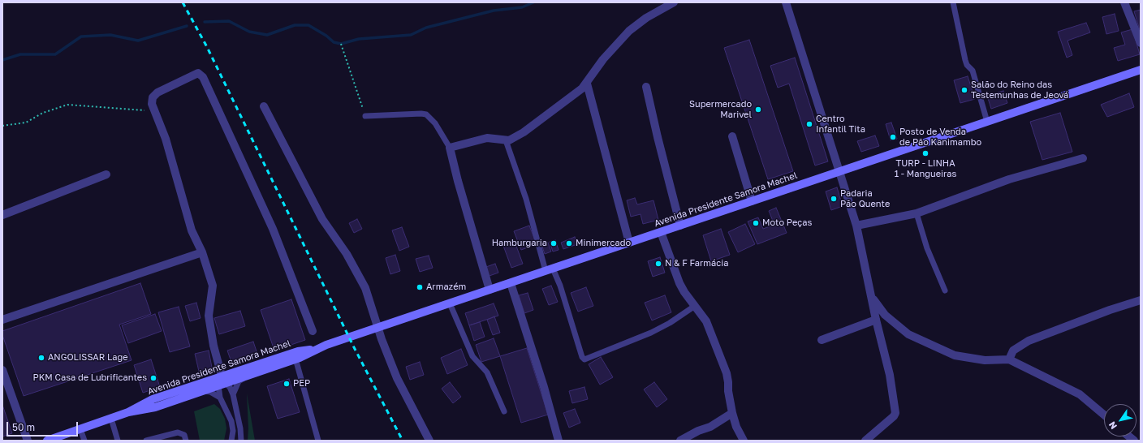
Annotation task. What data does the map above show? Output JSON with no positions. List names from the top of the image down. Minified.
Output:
{"streets":{"main road":["Avenida Presidente Samora Machel"]},"places":["Salão do Reino das Testemunhas de Jeová","Supermercado Marivel","Centro Infantil Tita","Posto de Venda de Pão Kanimambo","TURP - LINHA 1 - Mangueiras","Padaria Pão Quente","Moto Peças","Hamburgaria","Minimercado","N & F Farmácia","Armazém","ANGOLISSAR Lage","PKM Casa de Lubrificantes","PEP"],"scale_bar":"50 m","north":"bottom left"}
